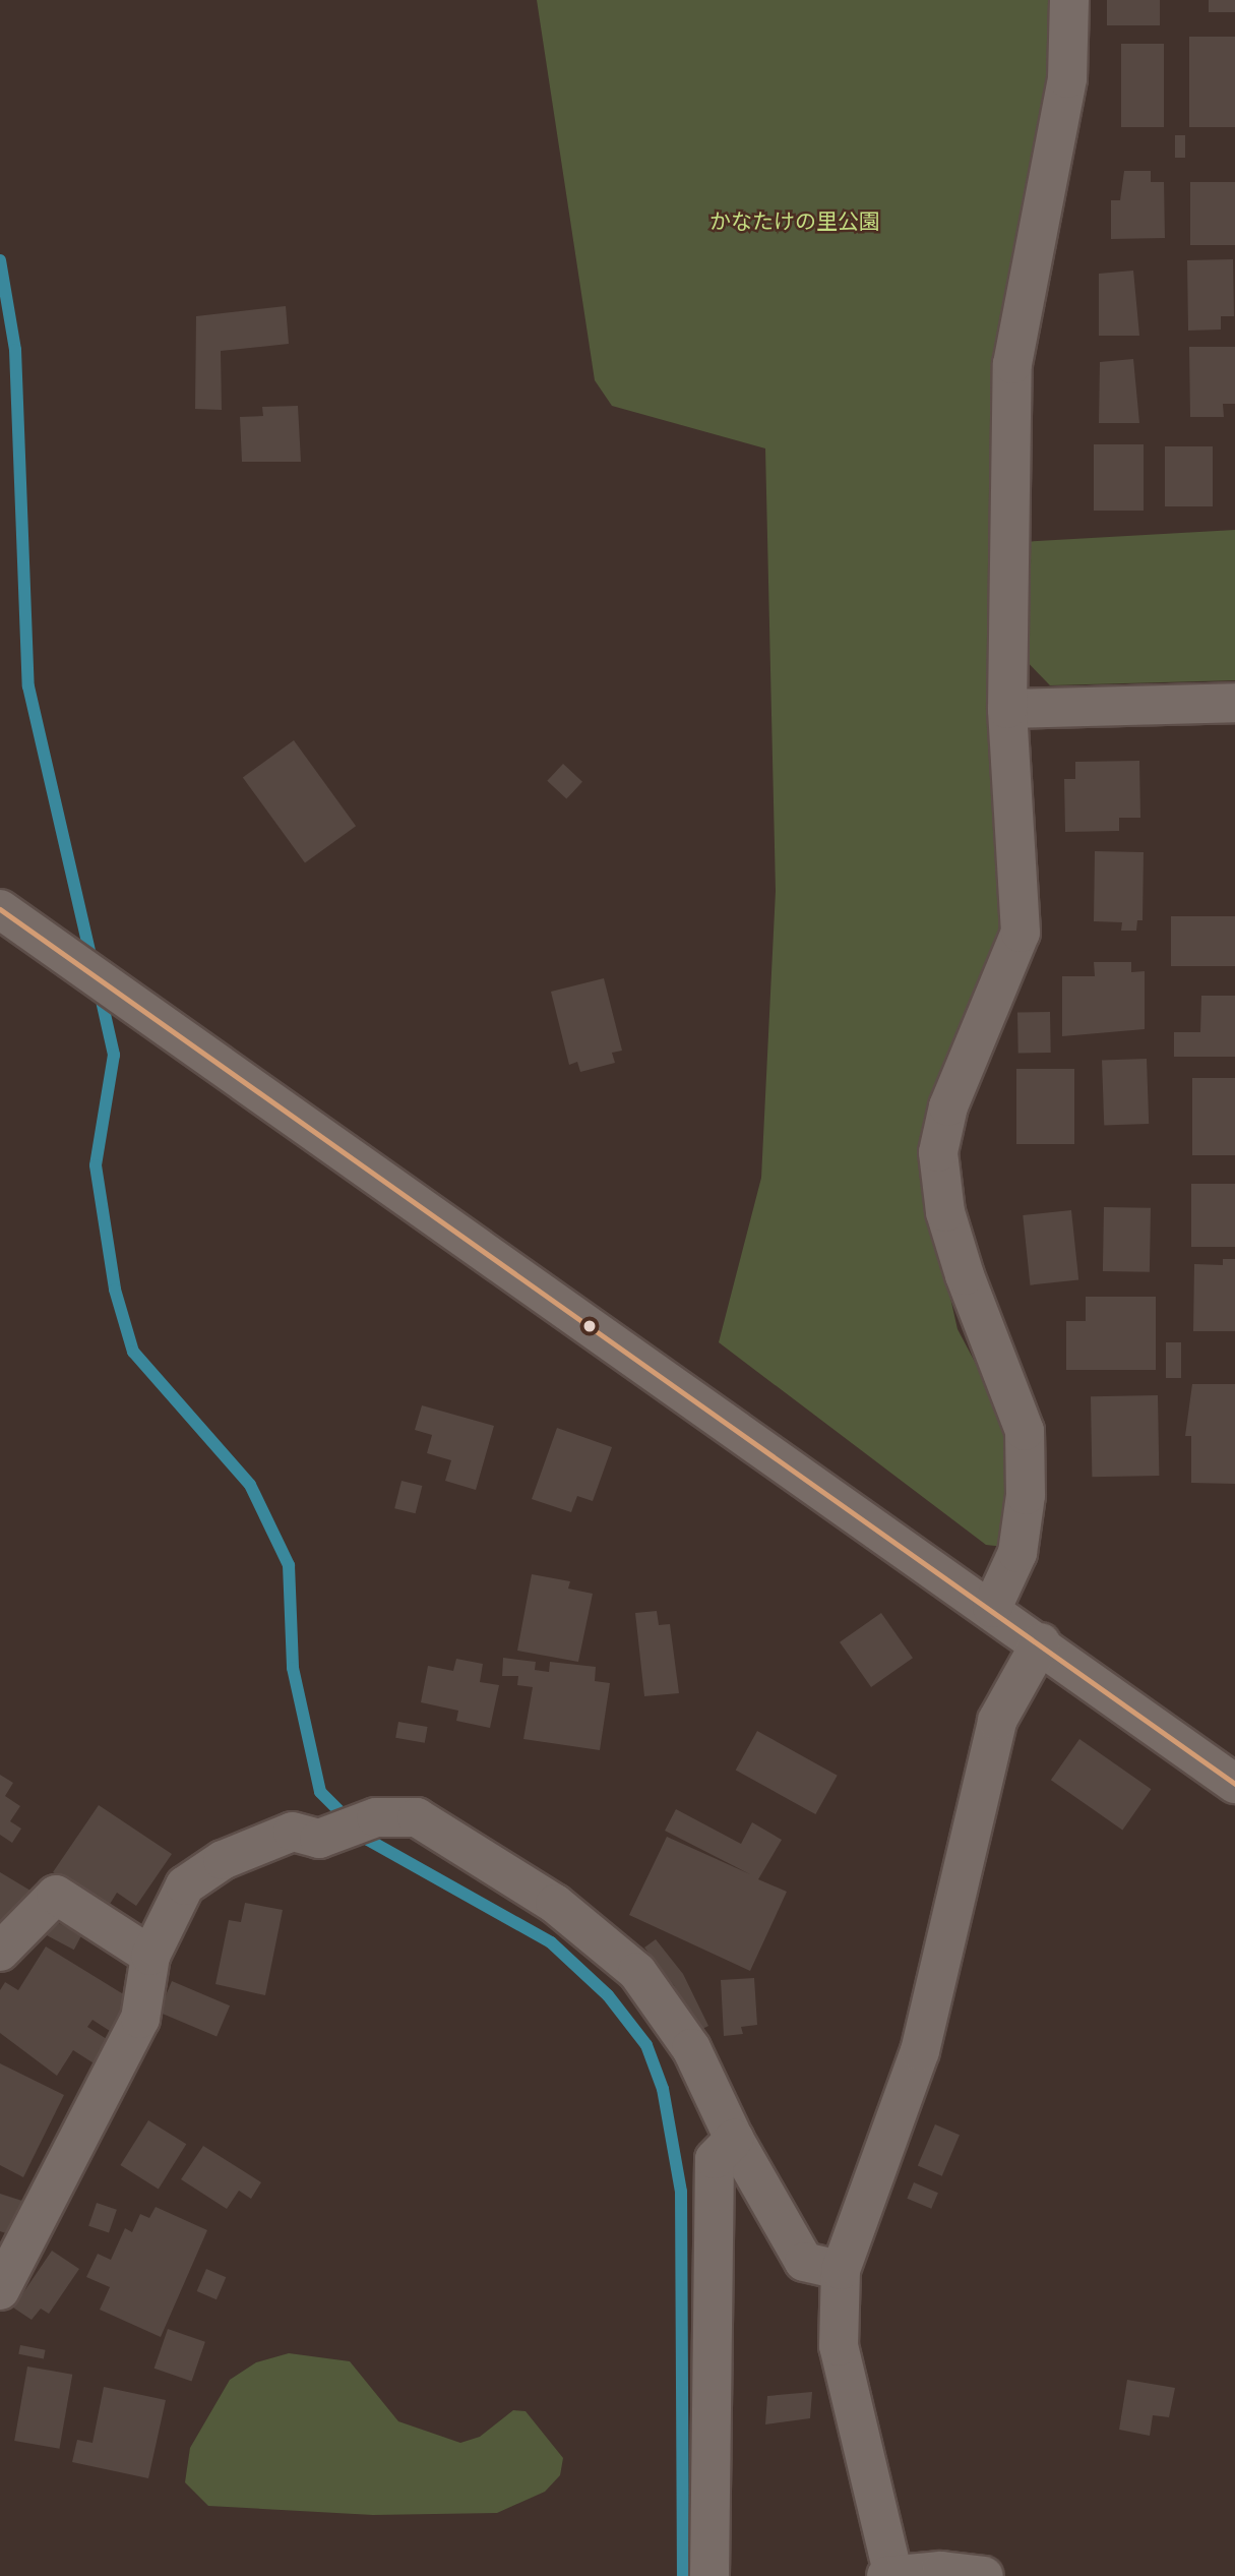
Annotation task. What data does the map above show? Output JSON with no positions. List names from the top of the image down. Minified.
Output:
{"parks":["かなたけの里公園"]}
